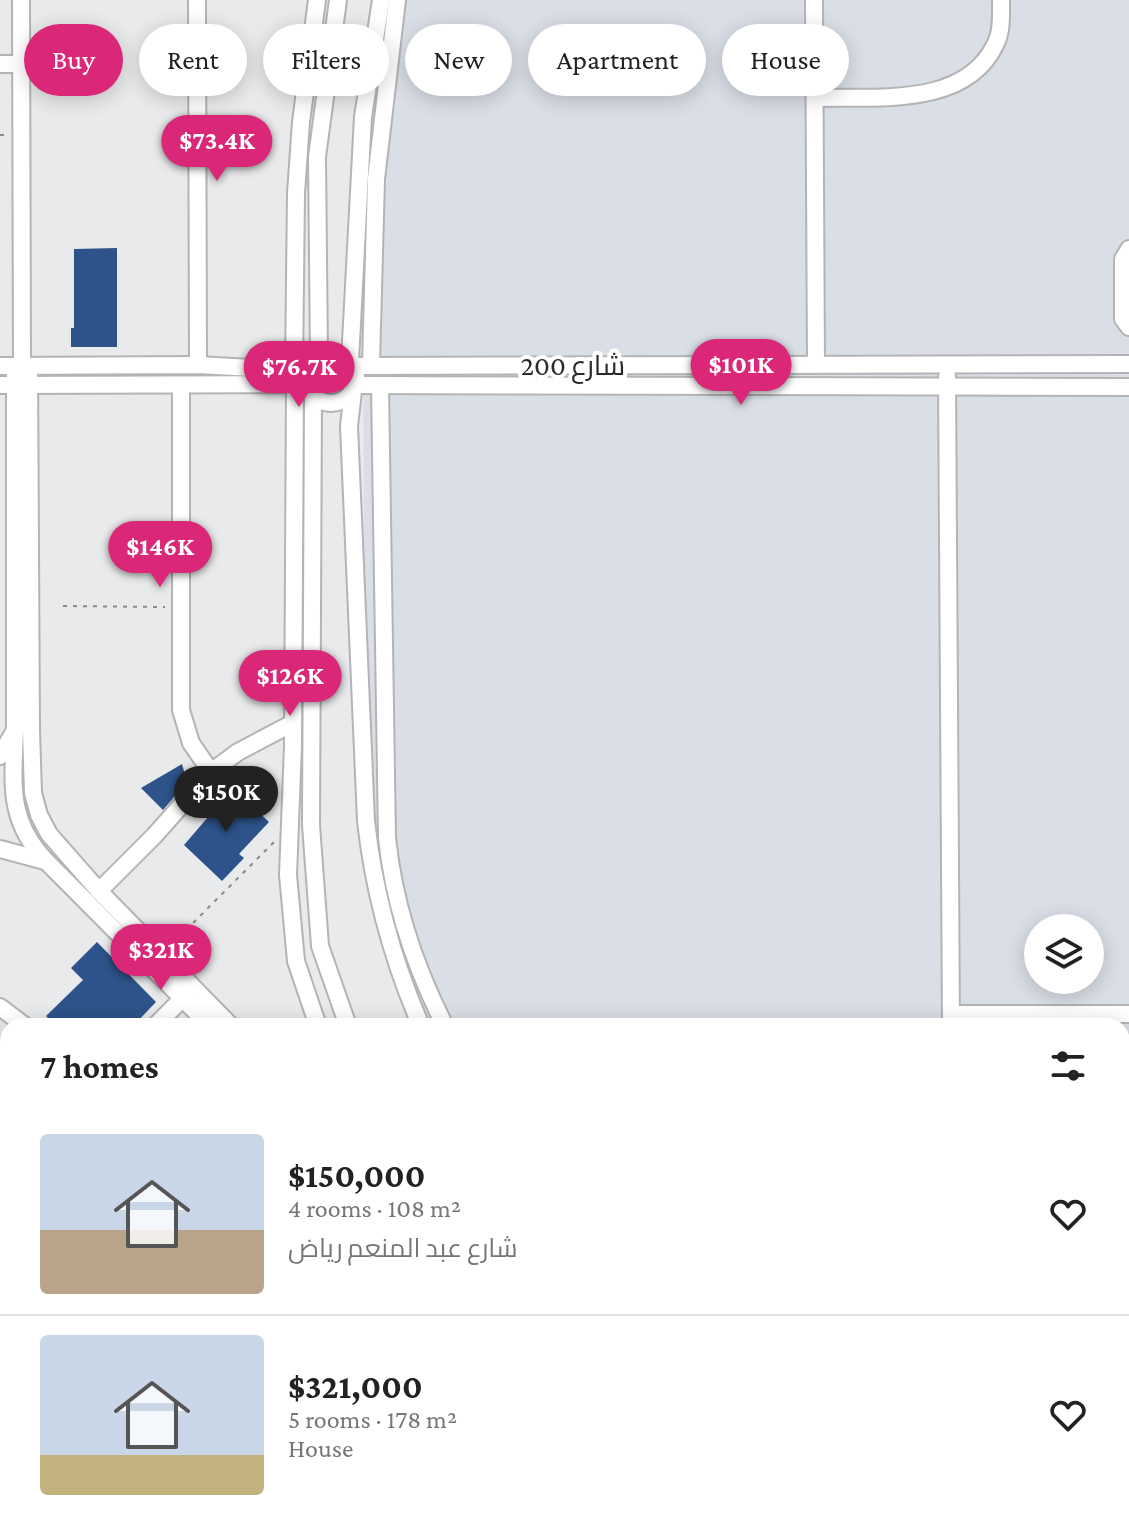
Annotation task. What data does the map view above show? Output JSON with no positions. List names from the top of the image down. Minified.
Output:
{"streets":{"street":["شارع 200"]},"page":{"chip":["Buy","Rent","Filters","New","Apartment","House"],"price":["$73.4K","$101K","$76.7K","$146K","$126K","$150K","$321K"],"heading":"7 homes","list":[{"name":"$150,000","note":"4 rooms · 108 m² · شارع عبد المنعم رياض"},{"name":"$321,000","note":"5 rooms · 178 m² · House"}]}}
